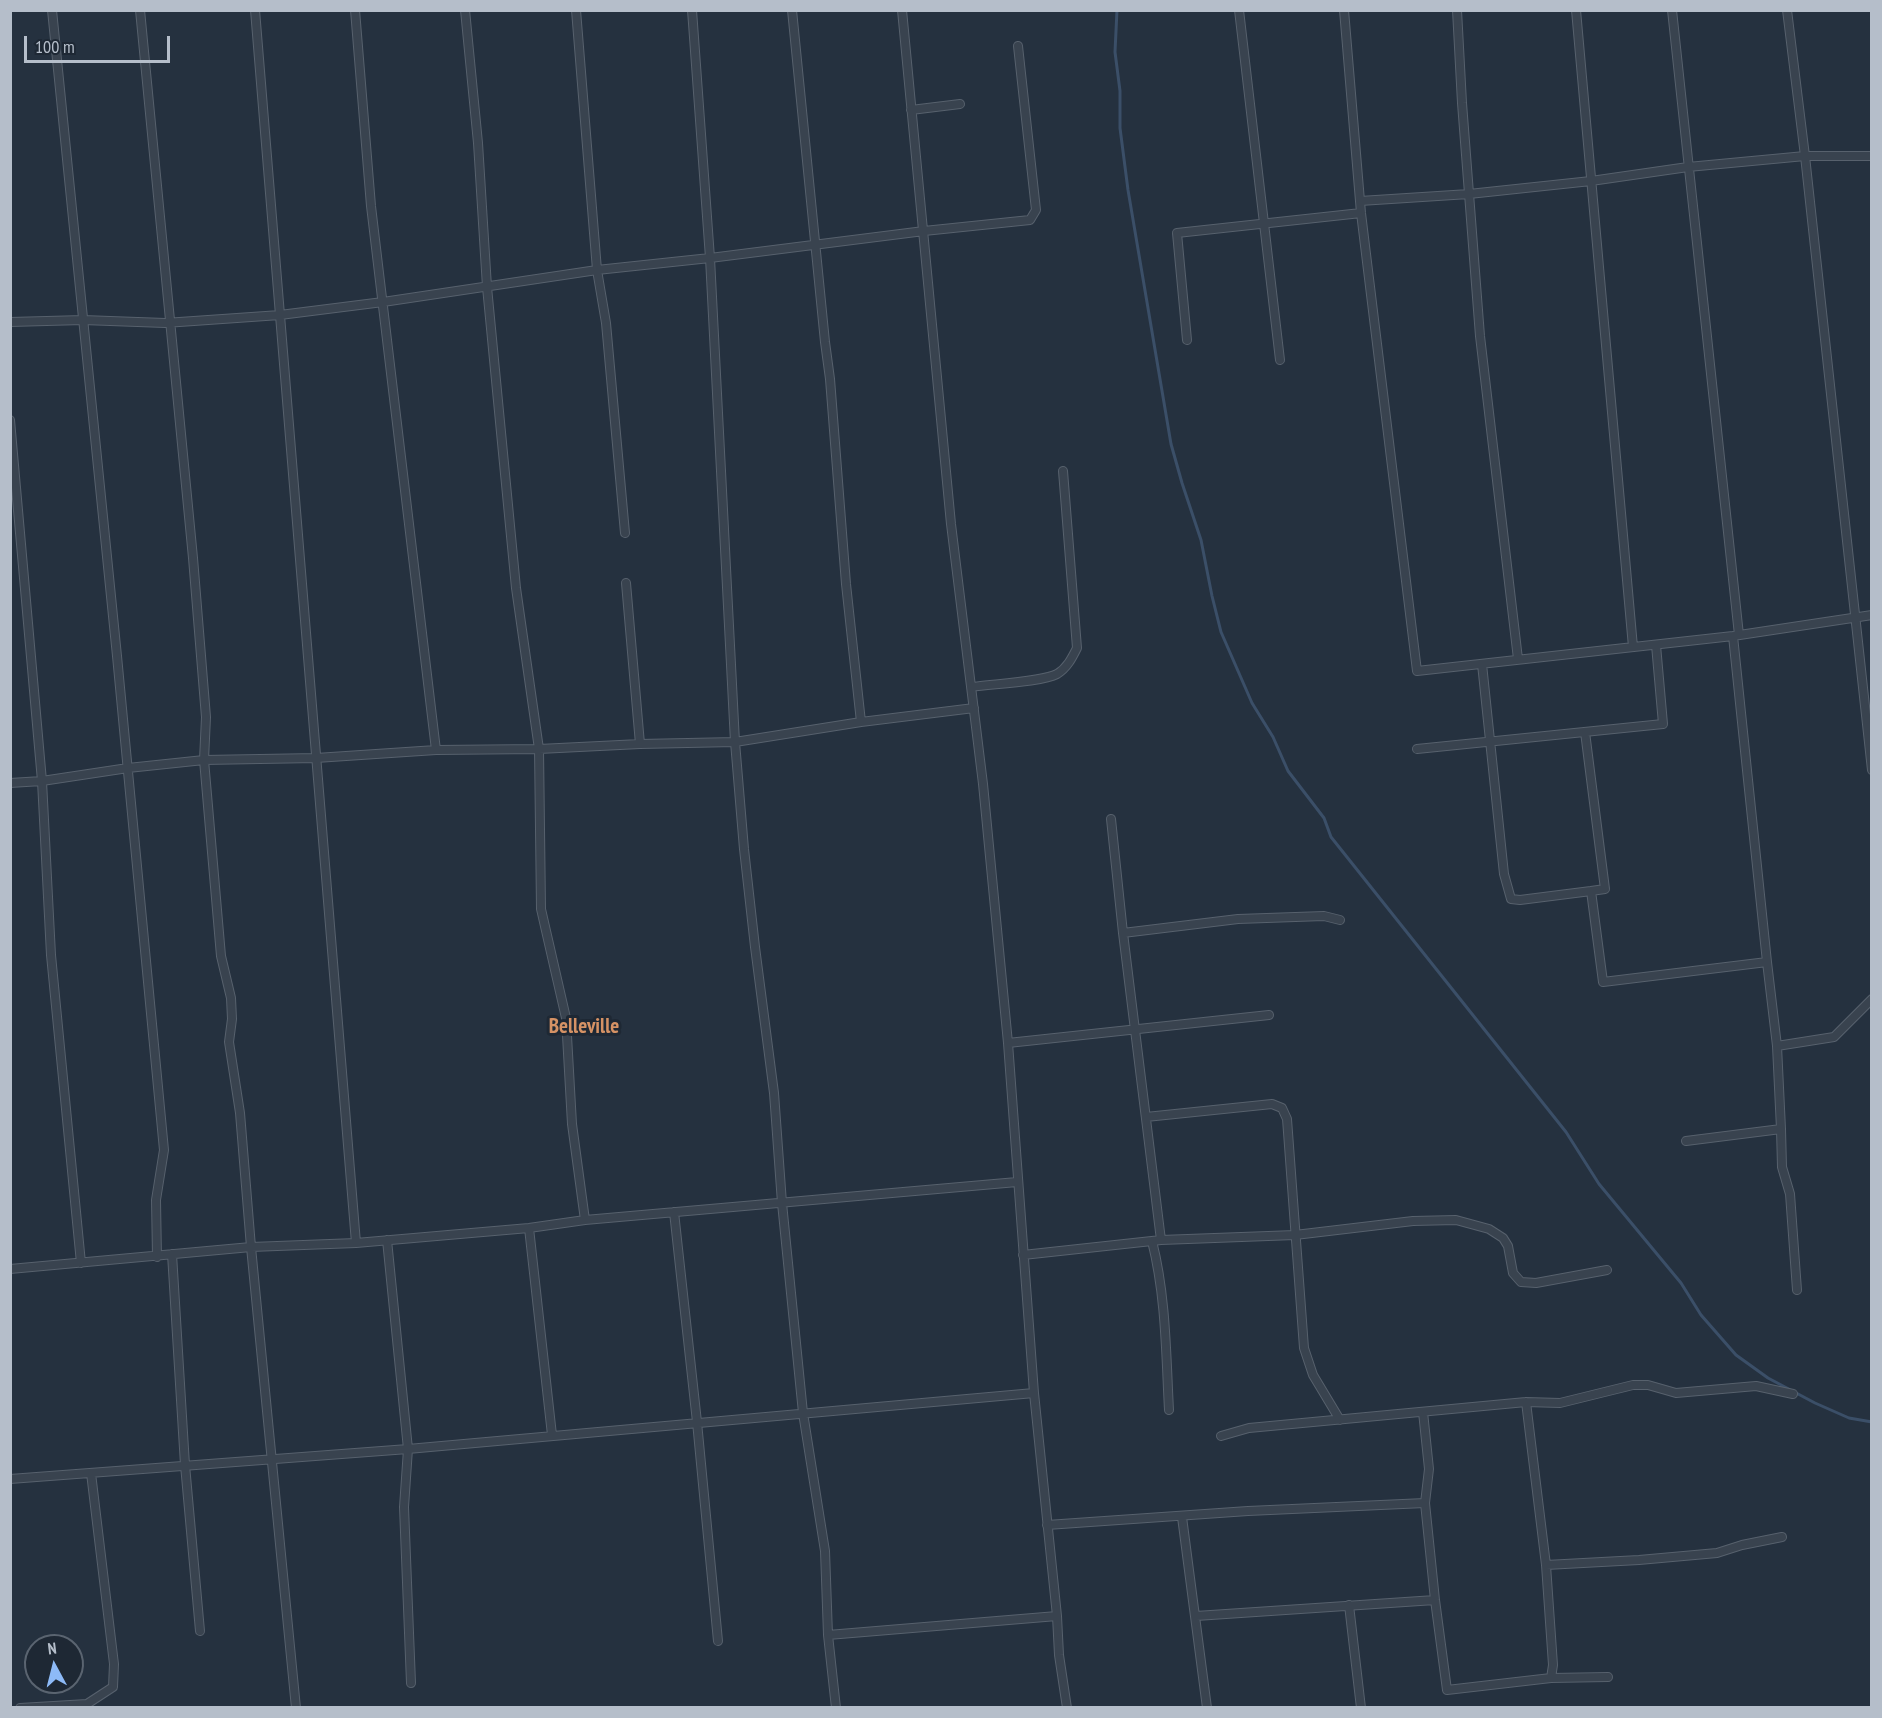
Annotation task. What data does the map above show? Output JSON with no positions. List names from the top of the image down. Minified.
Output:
{"districts":["Belleville"],"scale_bar":"100 m","north":"top"}
